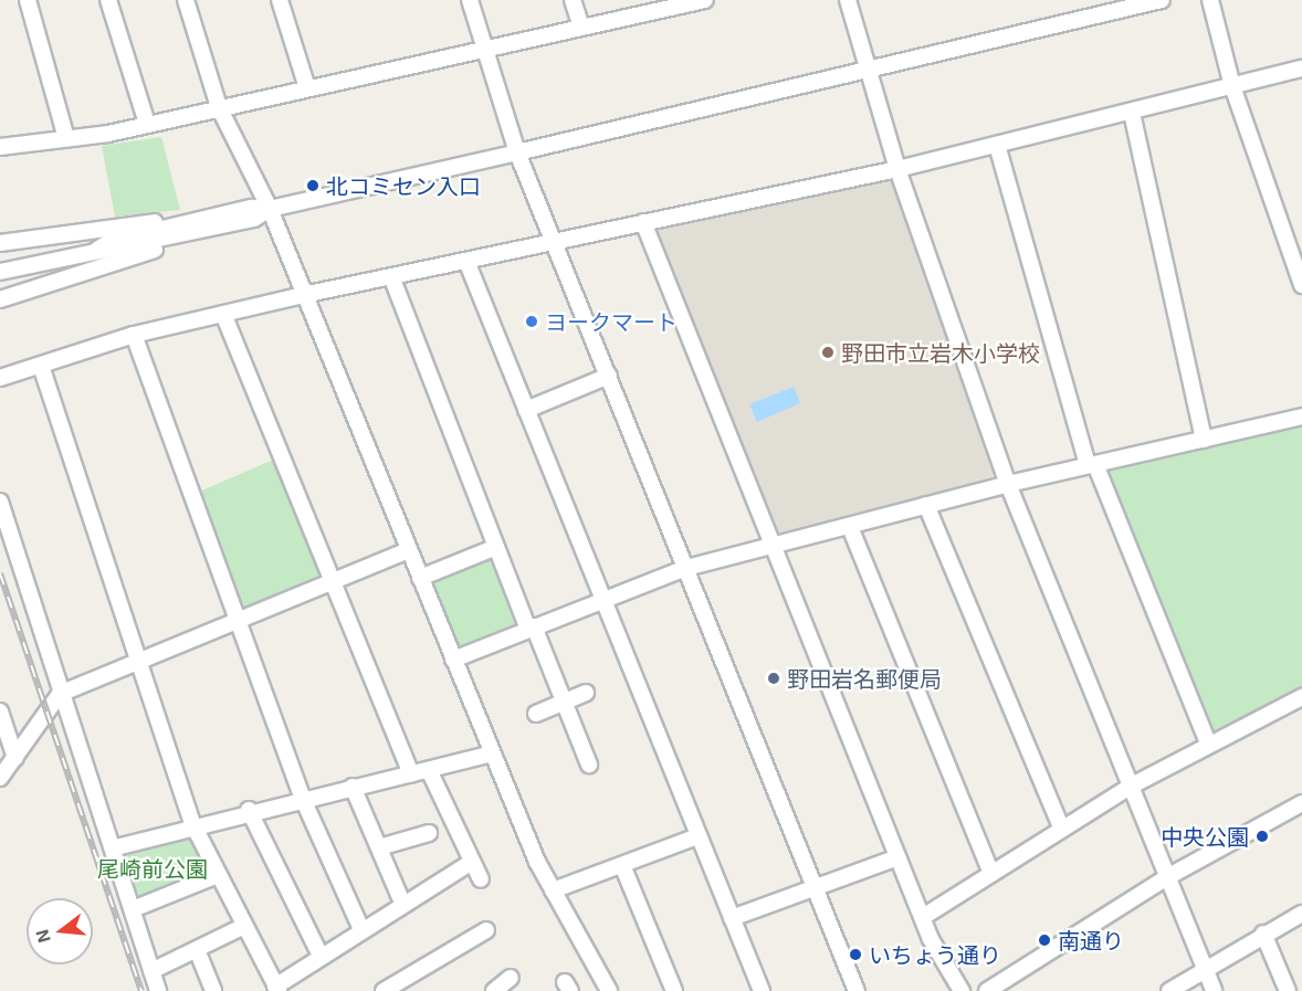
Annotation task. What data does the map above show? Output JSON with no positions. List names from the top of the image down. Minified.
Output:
{"parks":["尾崎前公園"],"places":["北コミセン入口","ヨークマート","野田市立岩木小学校","野田岩名郵便局","中央公園","南通り","いちょう通り"],"north":"left"}
